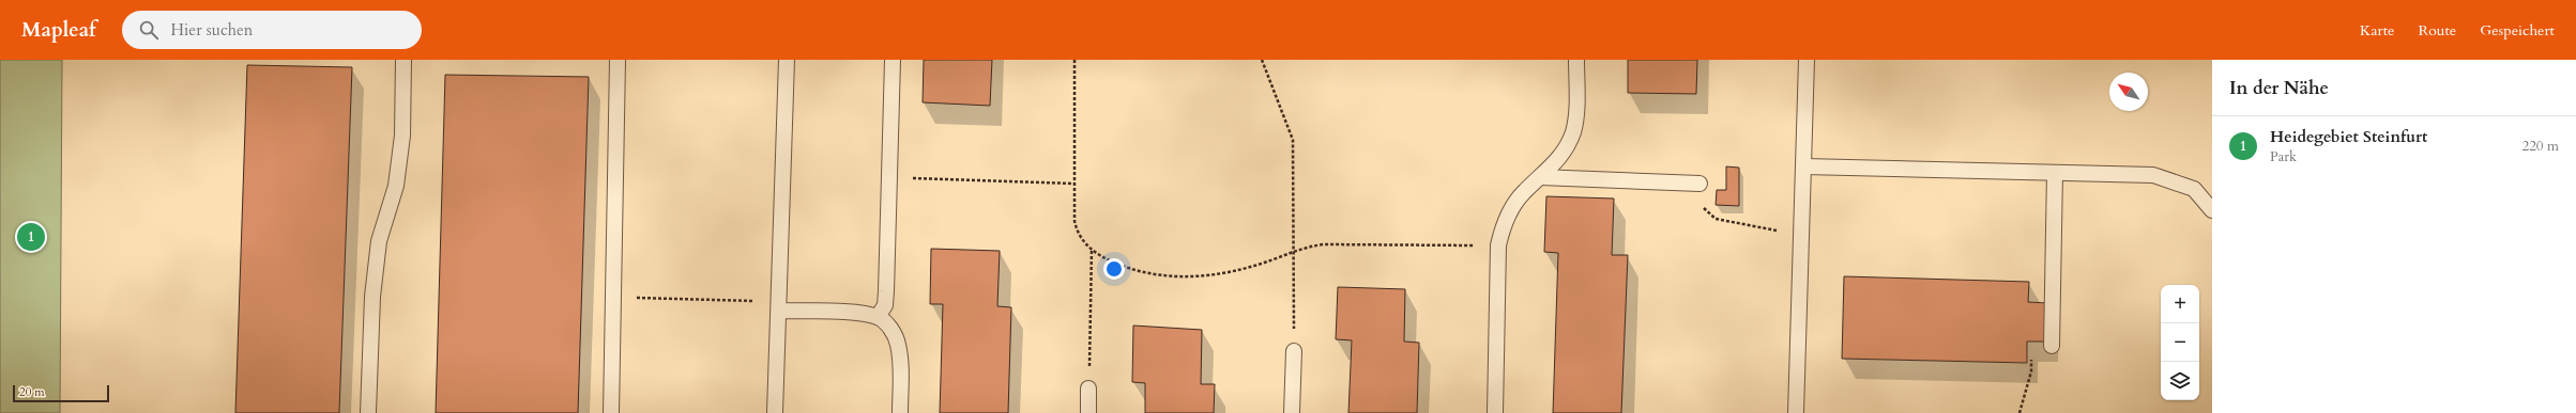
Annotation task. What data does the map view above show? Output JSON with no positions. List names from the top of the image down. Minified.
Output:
{"scale_bar":"20 m","north":"top left","page":{"header":"Mapleaf","search":"Hier suchen","nav":["Karte","Route","Gespeichert"],"heading":"In der Nähe","list":[{"mark":"1","name":"Heidegebiet Steinfurt","note":"Park","value":"220 m"}],"pins":"1","map_buttons":["+","−"],"scale":"20 m"}}
